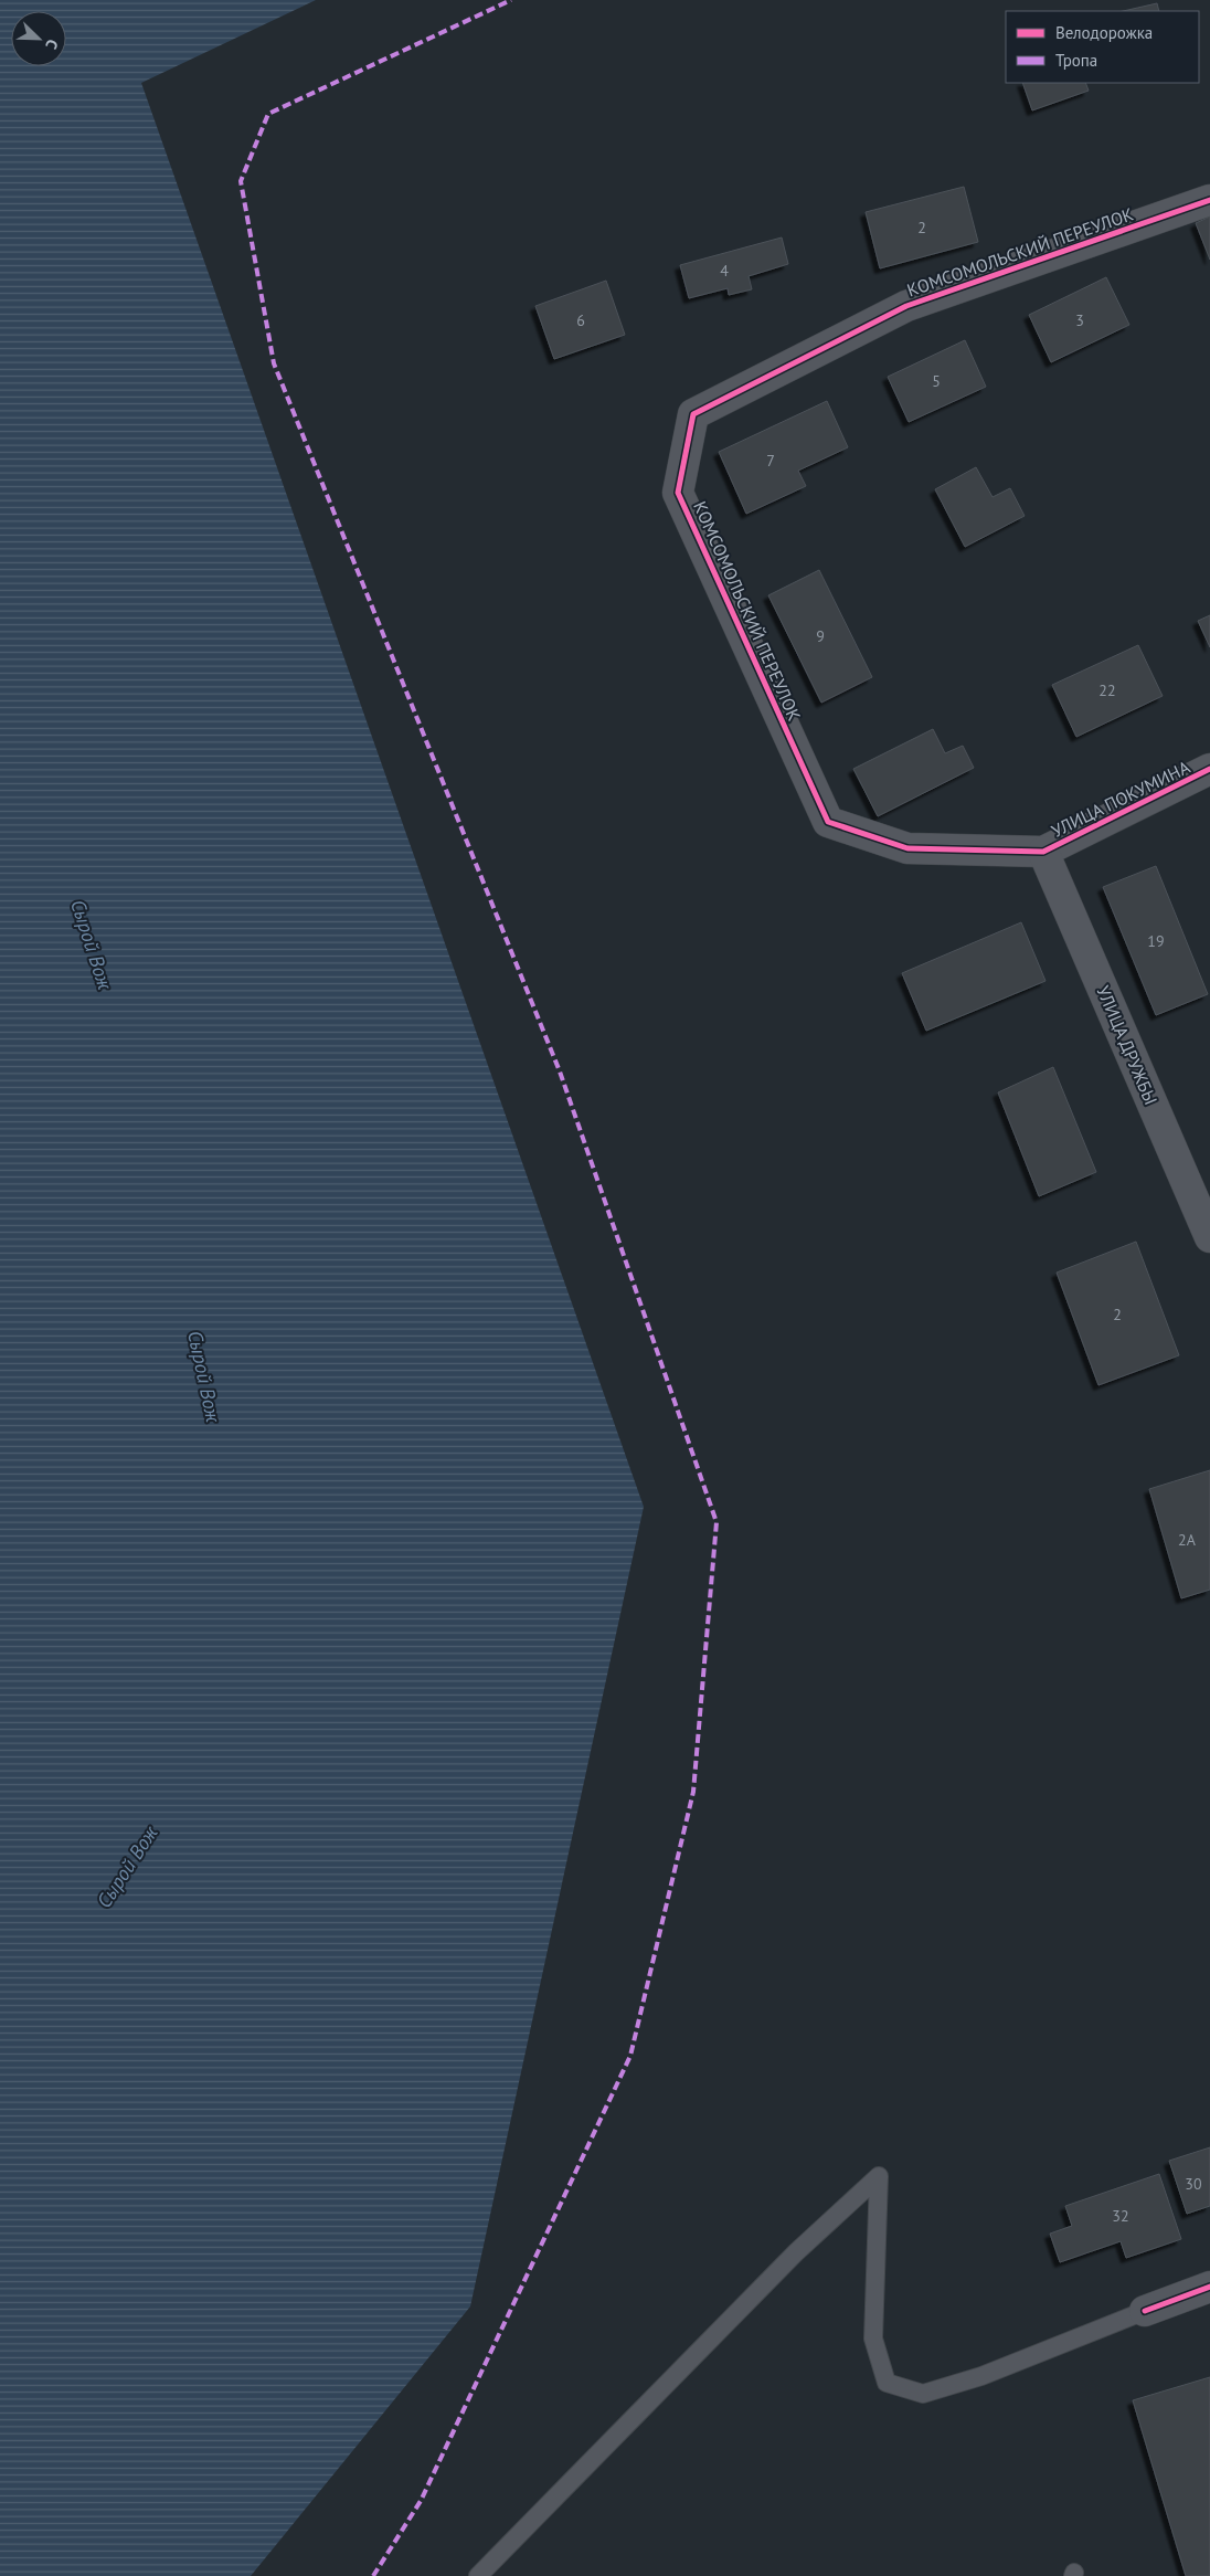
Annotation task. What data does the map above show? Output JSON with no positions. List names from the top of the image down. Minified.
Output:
{"streets":{"street":["КОМСОМОЛЬСКИЙ ПЕРЕУЛОК","УЛИЦА ПОКУМИНА","УЛИЦА ДРУЖБЫ"]},"crossings":[["КОМСОМОЛЬСКИЙ ПЕРЕУЛОК","УЛИЦА ПОКУМИНА"],["КОМСОМОЛЬСКИЙ ПЕРЕУЛОК","УЛИЦА ДРУЖБЫ"],["УЛИЦА ПОКУМИНА","УЛИЦА ДРУЖБЫ"]],"water":["Сырой Вож"],"house_numbers":["2","4","6","3","5","7","9","22","19","2","2А","30","32"],"legend":["Велодорожка","Тропа"],"north":"bottom right"}
